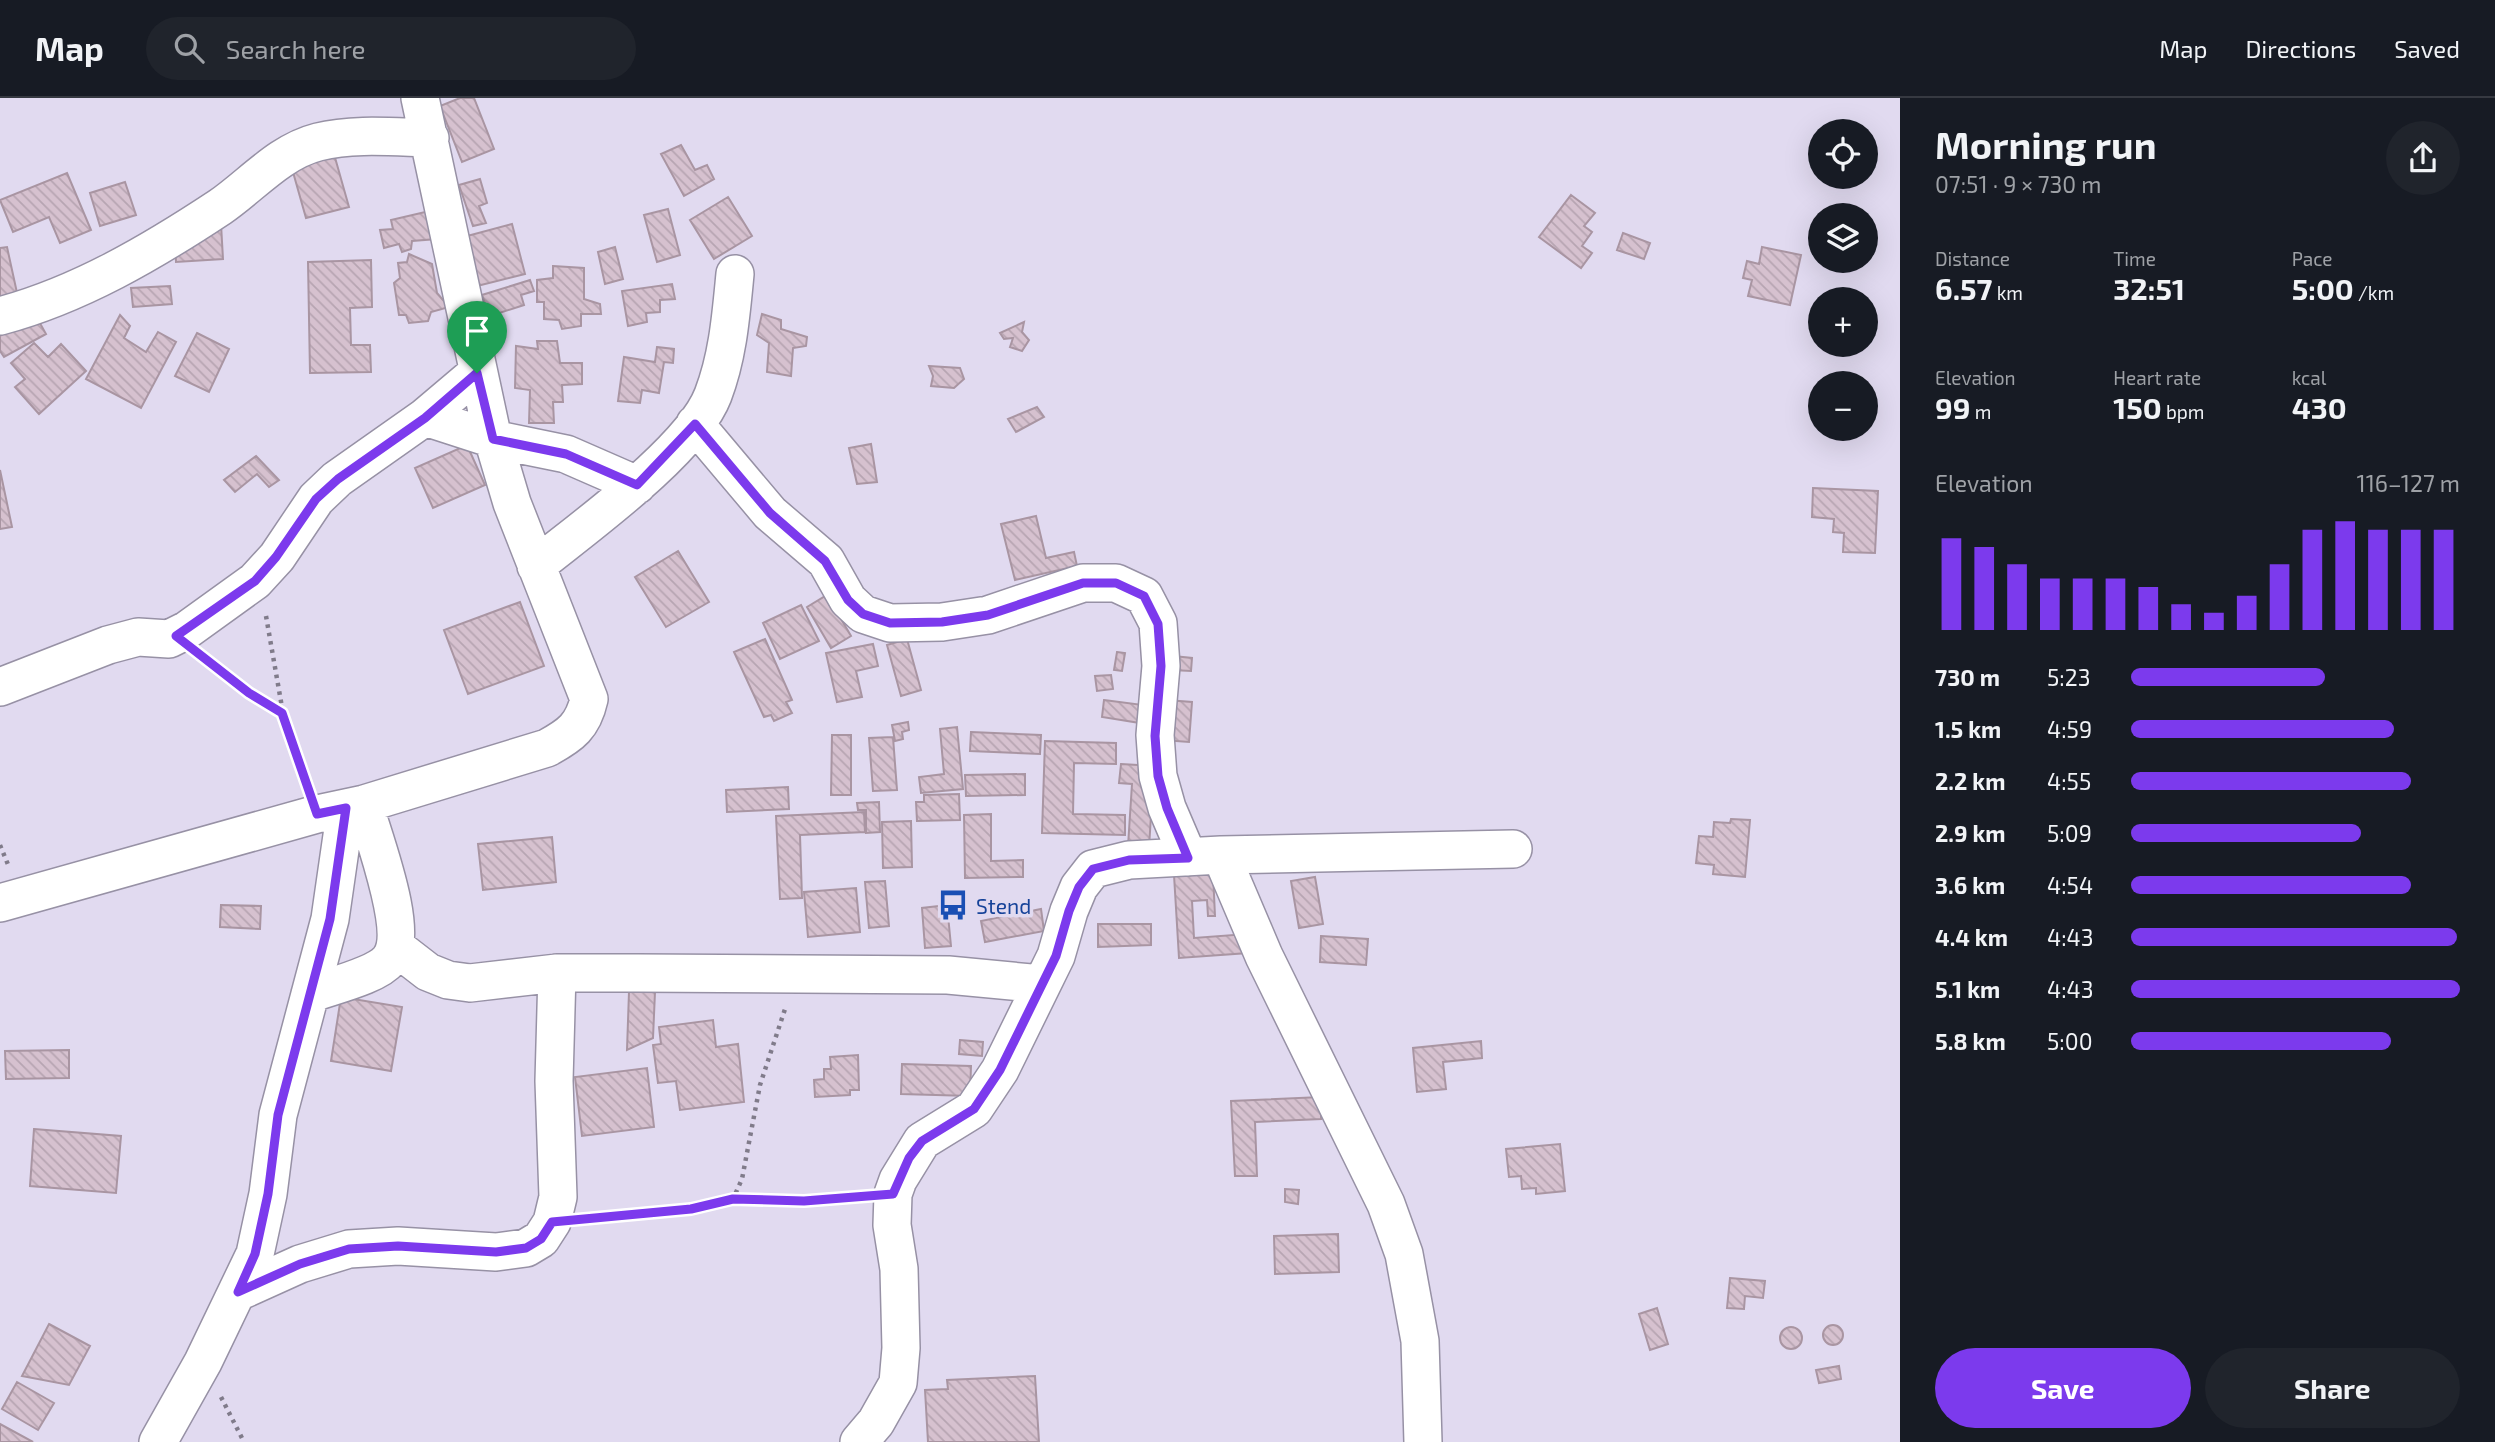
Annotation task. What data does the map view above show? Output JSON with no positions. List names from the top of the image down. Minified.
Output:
{"places":{"bus stop":["Stend"]},"page":{"header":"Map","search":"Search here","nav":["Map","Directions","Saved"],"heading":["Morning run","07:51 · 9 × 730 m"],"map_buttons":["+","−"],"stats":[["Distance","6.57 km"],["Time","32:51"],["Pace","5:00 /km"],["Elevation","99 m"],["Heart rate","150 bpm"],["kcal","430"]],"chart":["Elevation","116–127 m"],"list":[{"name":"730 m","note":"5:23"},{"name":"1.5 km","note":"4:59"},{"name":"2.2 km","note":"4:55"},{"name":"2.9 km","note":"5:09"},{"name":"3.6 km","note":"4:54"},{"name":"4.4 km","note":"4:43"},{"name":"5.1 km","note":"4:43"},{"name":"5.8 km","note":"5:00"}],"buttons":["Save","Share"]}}
